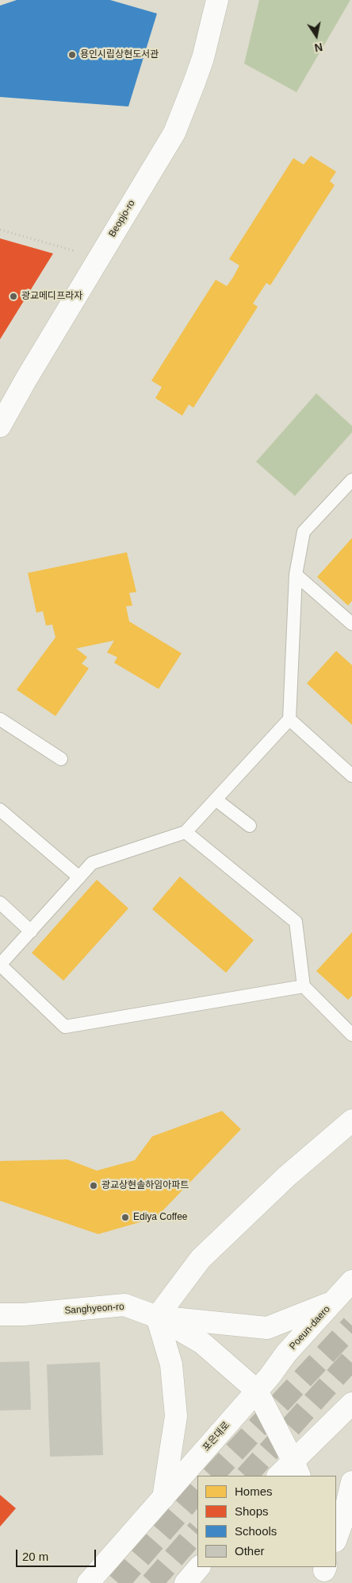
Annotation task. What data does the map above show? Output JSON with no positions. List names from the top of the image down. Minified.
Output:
{"streets":{"main road":["Beopjo-ro","Sanghyeon-ro","Poeun-daero","포은대로"]},"crossings":[["Sanghyeon-ro","포은대로"],["Poeun-daero","포은대로"]],"places":["용인시립상현도서관","광교메디프라자","광교상현솔하임아파트","Ediya Coffee"],"legend":["Homes","Shops","Schools","Other"],"scale_bar":"20 m","north":"bottom"}
